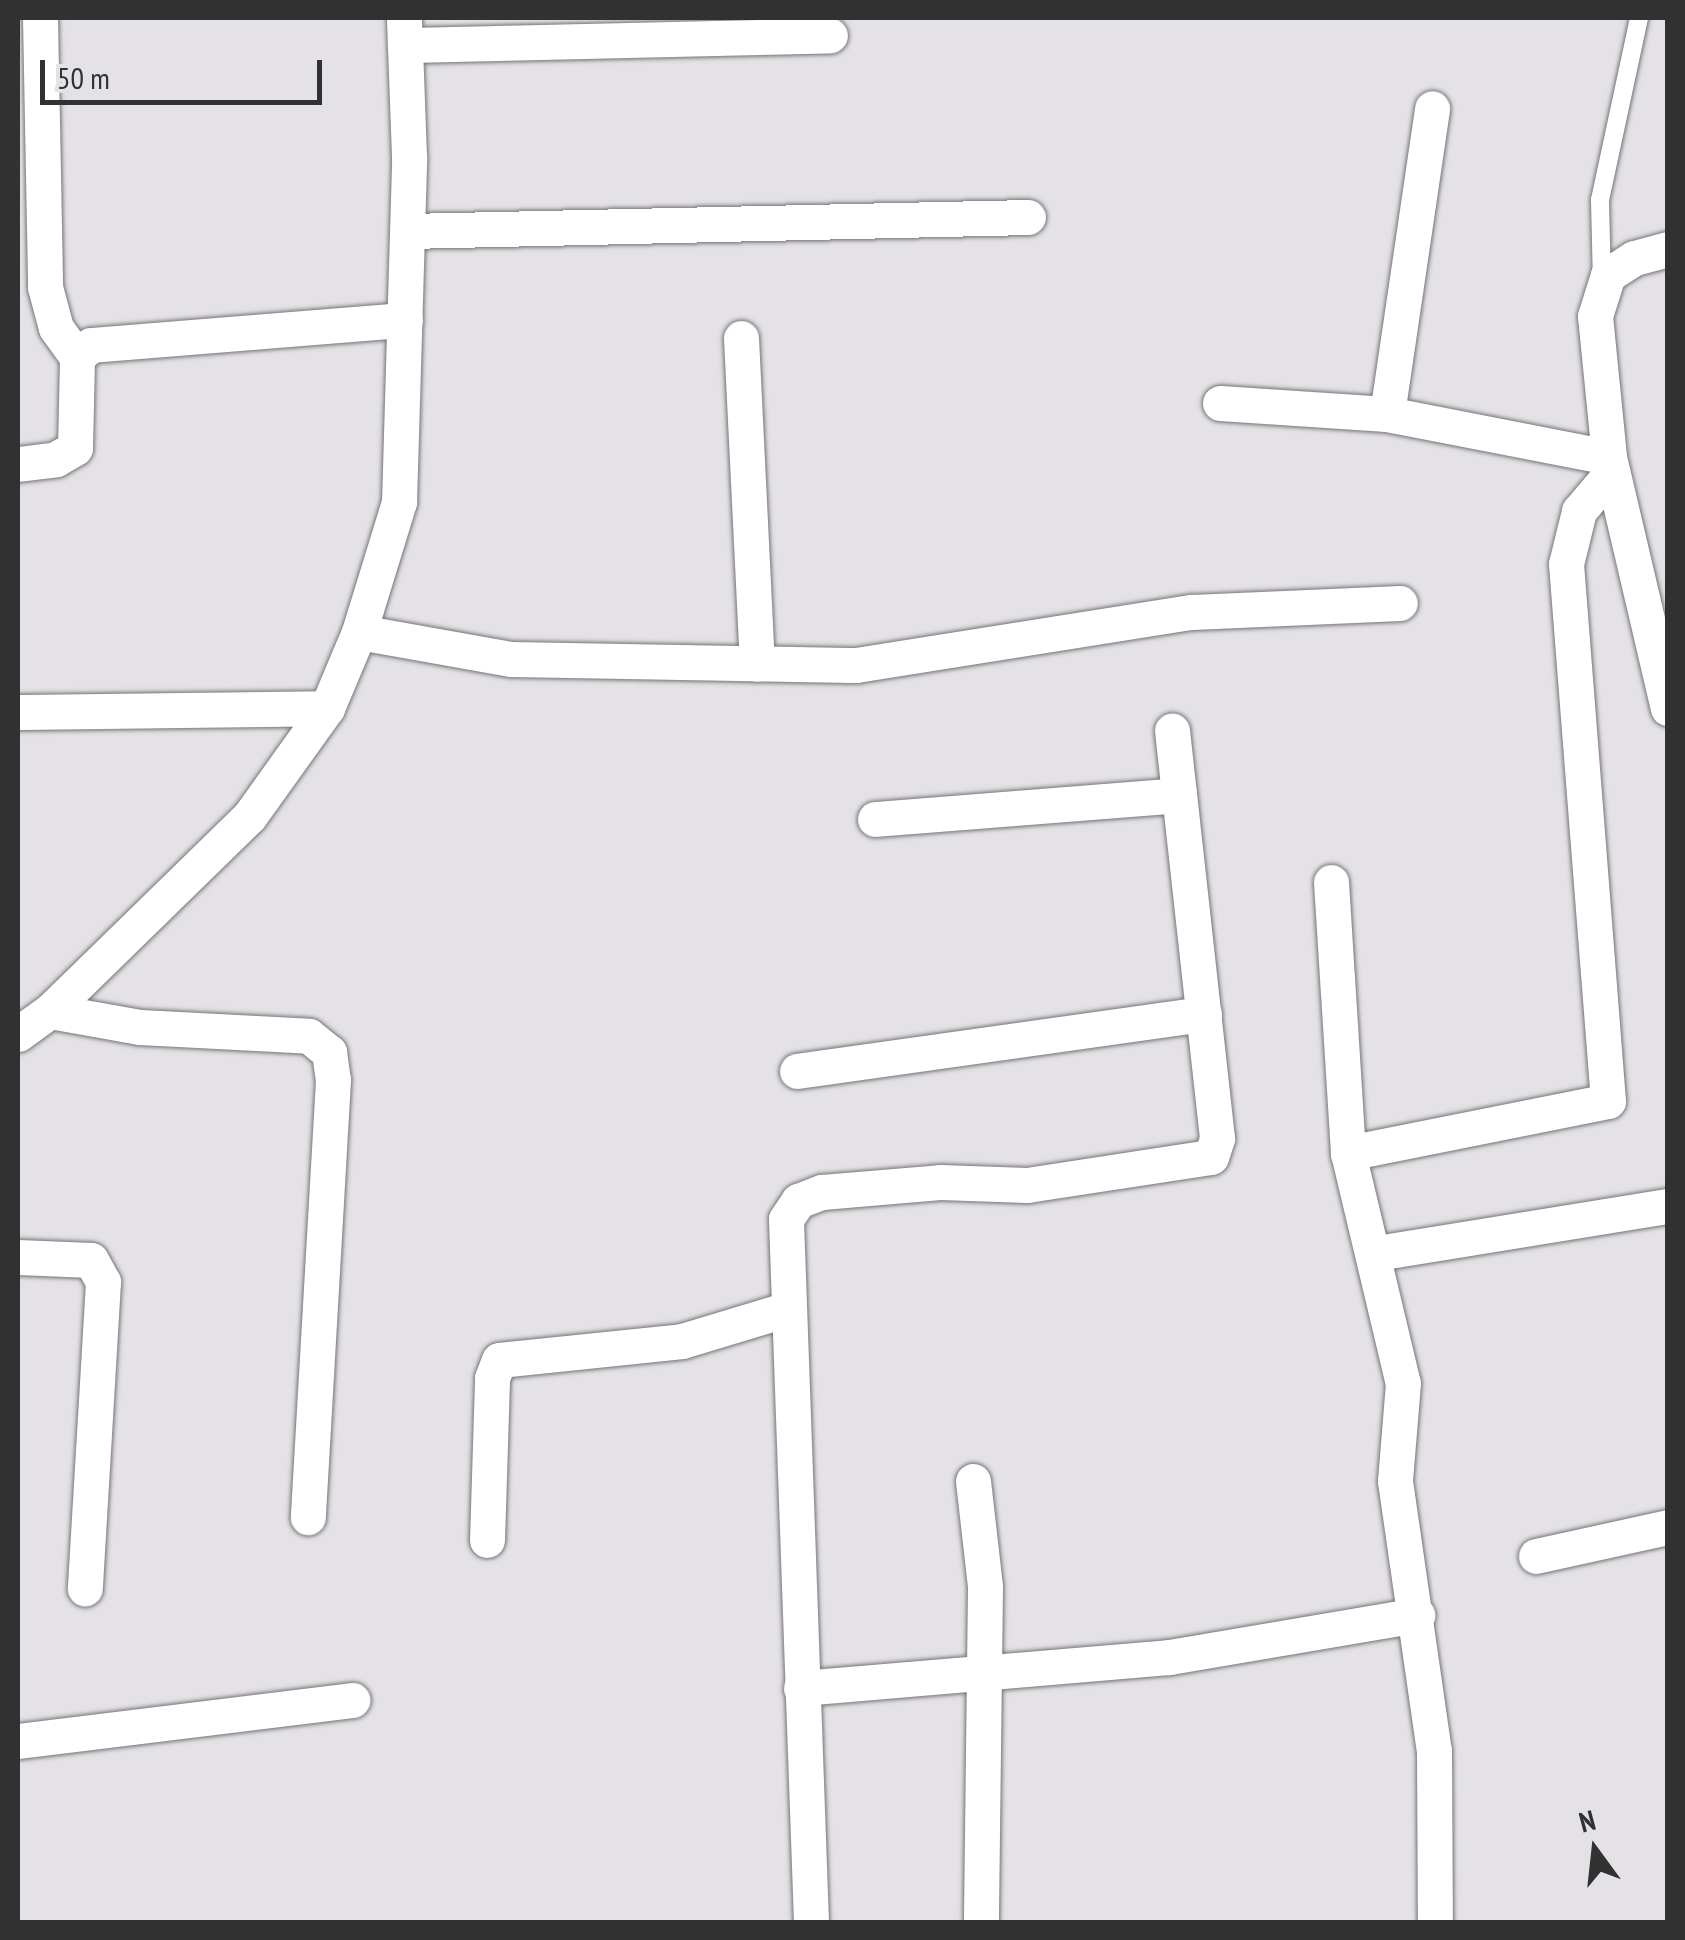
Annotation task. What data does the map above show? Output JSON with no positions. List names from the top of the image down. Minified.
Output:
{"scale_bar":"50 m","north":"top"}
